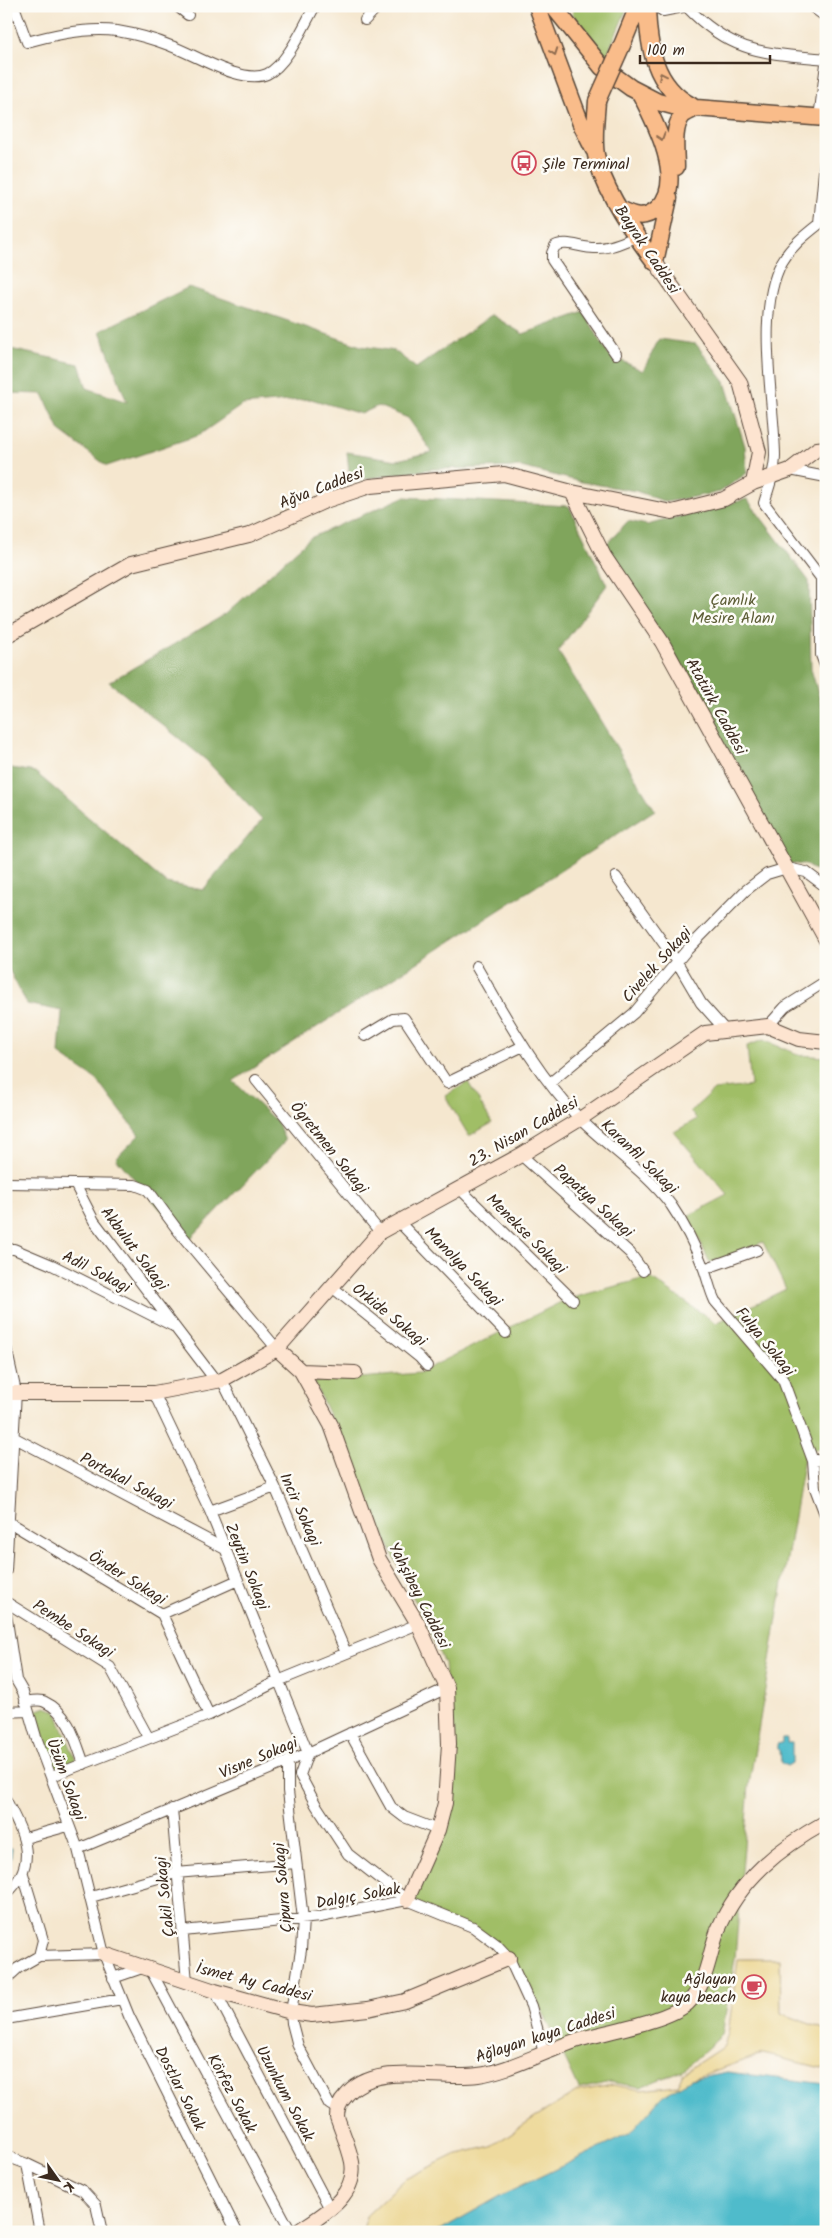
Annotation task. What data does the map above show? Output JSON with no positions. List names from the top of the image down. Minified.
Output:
{"streets":{"main road":["Bayrak Caddesi"],"street":["Ağva Caddesi","Atatürk Caddesi","Civelek Sokagi","23. Nisan Caddesi","Ögretmen Sokagi","Karanfil Sokagi","Papatya Sokagi","Menekse Sokagi","Akbulut Sokagi","Manolya Sokagi","Adil Sokagi","Orkide Sokagi","Fulya Sokagi","Portakal Sokagi","Incir Sokagi","Zeytin Sokagi","Önder Sokagi","Yahşibey Caddesi","Pembe Sokagi","Visne Sokagi","Üzüm Sokagi","Çipura Sokagi","Dalgıç Sokak","Çakil Sokagi","İsmet Ay Caddesi","Ağlayan kaya Caddesi","Dostlar Sokak","Körfez Sokak","Uzunkum Sokak"]},"crossings":[["Bayrak Caddesi","Ağva Caddesi"],["Ağva Caddesi","Atatürk Caddesi"],["Atatürk Caddesi","Civelek Sokagi"],["Civelek Sokagi","Karanfil Sokagi"],["23. Nisan Caddesi","Ögretmen Sokagi"],["23. Nisan Caddesi","Karanfil Sokagi"],["23. Nisan Caddesi","Papatya Sokagi"],["23. Nisan Caddesi","Menekse Sokagi"],["23. Nisan Caddesi","Akbulut Sokagi"],["23. Nisan Caddesi","Manolya Sokagi"],["23. Nisan Caddesi","Orkide Sokagi"],["23. Nisan Caddesi","Incir Sokagi"],["23. Nisan Caddesi","Zeytin Sokagi"],["23. Nisan Caddesi","Yahşibey Caddesi"],["Karanfil Sokagi","Fulya Sokagi"],["Akbulut Sokagi","Adil Sokagi"],["Akbulut Sokagi","Incir Sokagi"],["Portakal Sokagi","Zeytin Sokagi"],["Zeytin Sokagi","Visne Sokagi"],["Yahşibey Caddesi","Visne Sokagi"],["Yahşibey Caddesi","Dalgıç Sokak"],["Visne Sokagi","Üzüm Sokagi"],["Visne Sokagi","Çipura Sokagi"],["Visne Sokagi","Çakil Sokagi"],["Üzüm Sokagi","İsmet Ay Caddesi"],["Üzüm Sokagi","Dostlar Sokak"],["Çipura Sokagi","Dalgıç Sokak"],["Çipura Sokagi","İsmet Ay Caddesi"],["Çipura Sokagi","Ağlayan kaya Caddesi"],["Dalgıç Sokak","Çakil Sokagi"],["Dalgıç Sokak","İsmet Ay Caddesi"],["Dalgıç Sokak","Ağlayan kaya Caddesi"],["Çakil Sokagi","İsmet Ay Caddesi"],["İsmet Ay Caddesi","Dostlar Sokak"],["İsmet Ay Caddesi","Körfez Sokak"],["İsmet Ay Caddesi","Uzunkum Sokak"]],"parks":["Çamlık Mesire Alanı"],"places":{"bus stop":["Şile Terminal"],"cafe":["Ağlayan kaya beach"]},"scale_bar":"100 m","north":"bottom right"}
